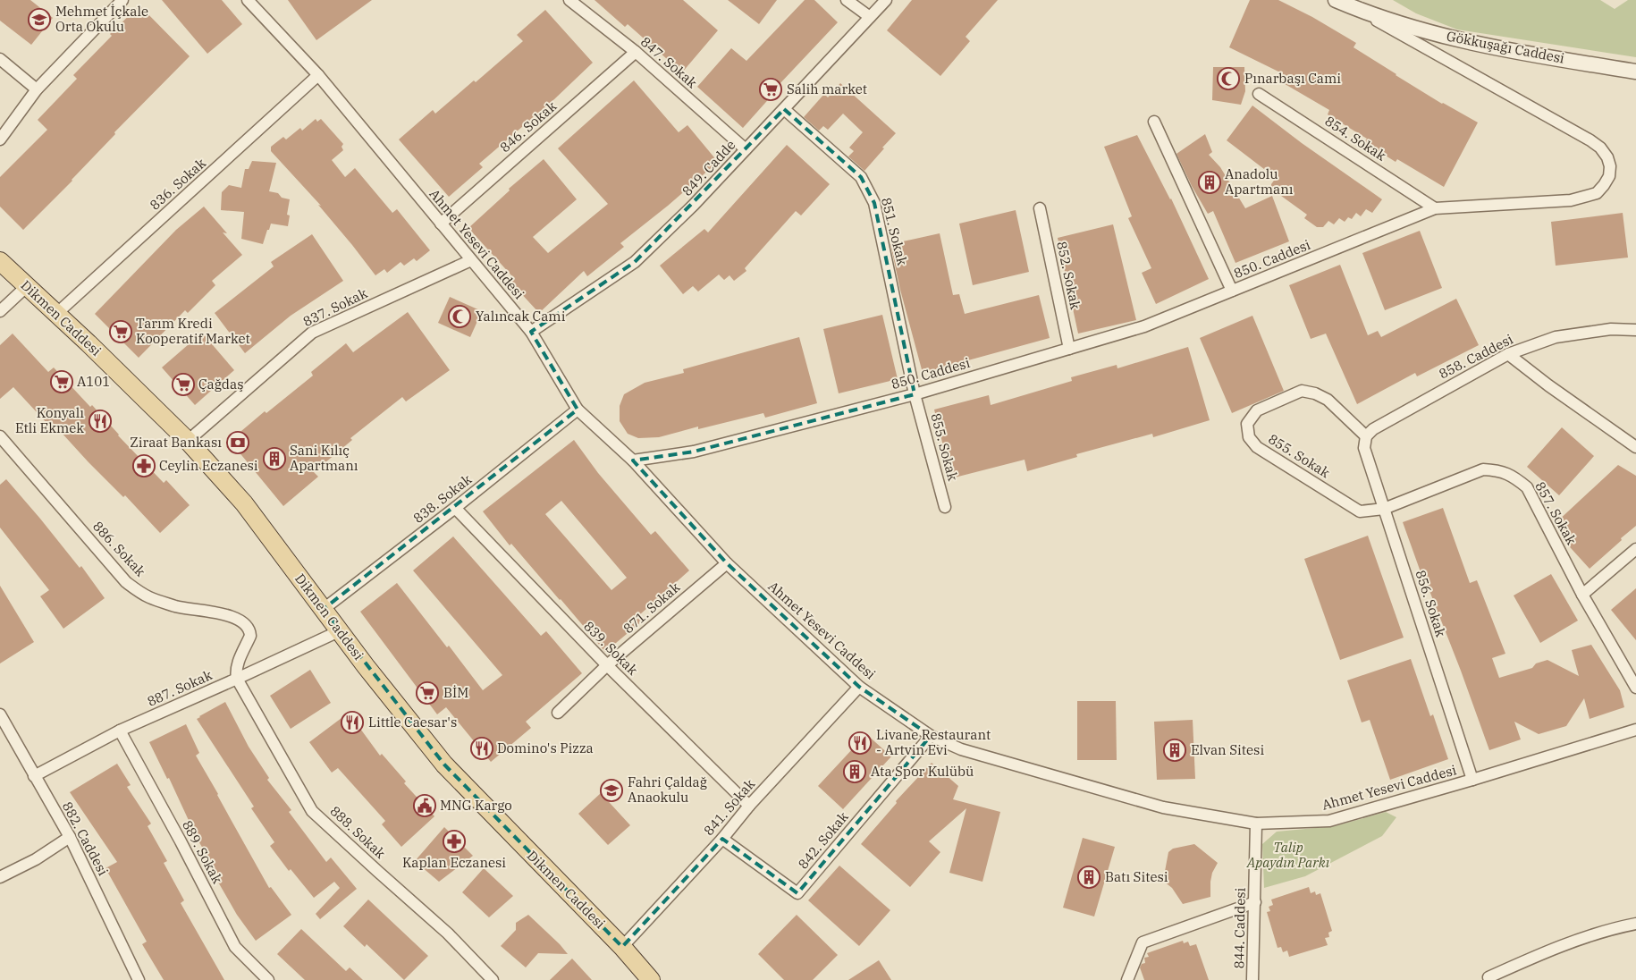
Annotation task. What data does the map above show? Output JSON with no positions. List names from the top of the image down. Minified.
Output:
{"streets":{"main road":["Dikmen Caddesi"],"street":["Gökkuşağı Caddesi","847. Sokak","846. Sokak","854. Sokak","849. Cadde","836. Sokak","851. Sokak","Ahmet Yesevi Caddesi","850. Caddesi","852. Sokak","837. Sokak","858. Caddesi","855. Sokak","838. Sokak","857. Sokak","886. Sokak","856. Sokak","871. Sokak","839. Sokak","887. Sokak","841. Sokak","888. Sokak","882. Caddesi","842. Sokak","889. Sokak","844. Caddesi"]},"crossings":[["Gökkuşağı Caddesi","850. Caddesi"],["847. Sokak","846. Sokak"],["847. Sokak","849. Cadde"],["846. Sokak","Ahmet Yesevi Caddesi"],["854. Sokak","850. Caddesi"],["849. Cadde","851. Sokak"],["849. Cadde","Ahmet Yesevi Caddesi"],["836. Sokak","Ahmet Yesevi Caddesi"],["836. Sokak","Dikmen Caddesi"],["851. Sokak","850. Caddesi"],["851. Sokak","855. Sokak"],["Ahmet Yesevi Caddesi","850. Caddesi"],["Ahmet Yesevi Caddesi","837. Sokak"],["Ahmet Yesevi Caddesi","838. Sokak"],["Ahmet Yesevi Caddesi","856. Sokak"],["Ahmet Yesevi Caddesi","871. Sokak"],["Ahmet Yesevi Caddesi","841. Sokak"],["Ahmet Yesevi Caddesi","842. Sokak"],["Ahmet Yesevi Caddesi","844. Caddesi"],["850. Caddesi","852. Sokak"],["850. Caddesi","855. Sokak"],["837. Sokak","Dikmen Caddesi"],["Dikmen Caddesi","838. Sokak"],["Dikmen Caddesi","887. Sokak"],["Dikmen Caddesi","841. Sokak"],["858. Caddesi","855. Sokak"],["858. Caddesi","856. Sokak"],["855. Sokak","857. Sokak"],["855. Sokak","856. Sokak"],["838. Sokak","839. Sokak"],["857. Sokak","856. Sokak"],["886. Sokak","887. Sokak"],["886. Sokak","888. Sokak"],["871. Sokak","839. Sokak"],["839. Sokak","841. Sokak"],["887. Sokak","888. Sokak"],["887. Sokak","882. Caddesi"],["887. Sokak","889. Sokak"],["841. Sokak","842. Sokak"]],"parks":["Talip Apaydın Parkı"],"places":{"school or university":["Mehmet İçkale Orta Okulu","Fahri Çaldağ Anaokulu"],"mosque":["Pınarbaşı Cami","Yalıncak Cami"],"supermarket":["Salih market","Tarım Kredi Kooperatif Market","A101","Çağdaş","BİM"],"building":["Anadolu Apartmanı","Sani Kılıç Apartmanı","Elvan Sitesi","Ata Spor Kulübü","Batı Sitesi"],"restaurant":["Konyalı Etli Ekmek","Little Caesar's","Livane Restaurant - Artvin Evi","Domino's Pizza"],"bank":["Ziraat Bankası"],"pharmacy":["Ceylin Eczanesi","Kaplan Eczanesi"],"public building":["MNG Kargo"]}}
